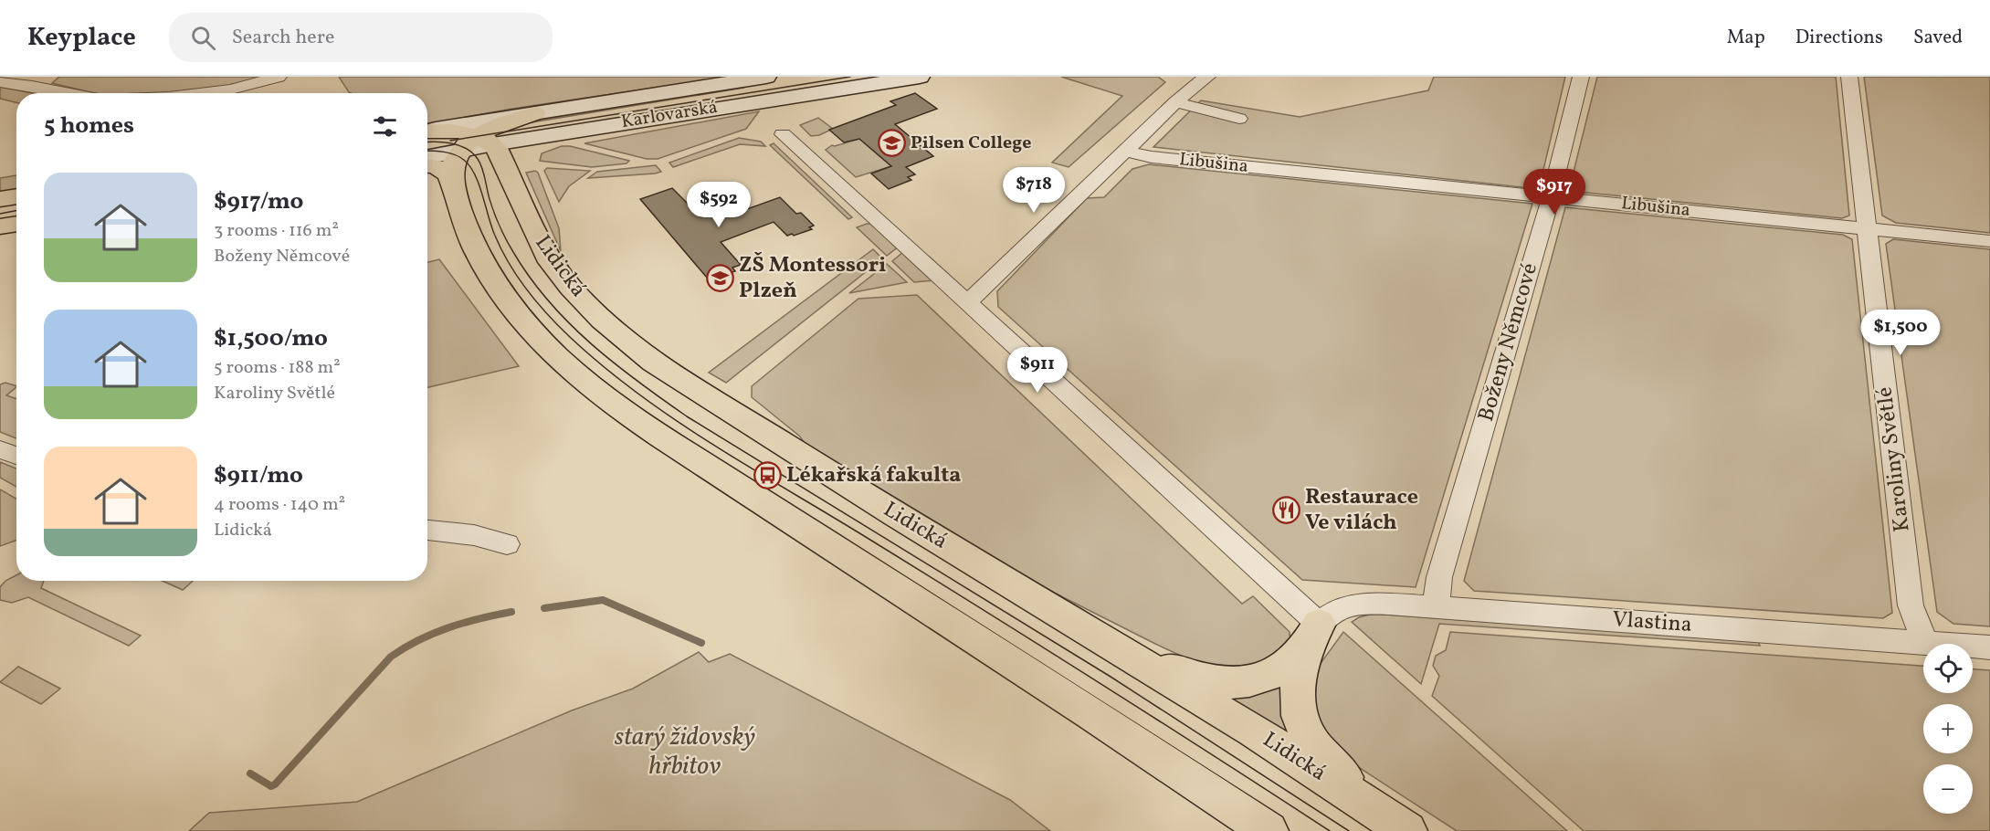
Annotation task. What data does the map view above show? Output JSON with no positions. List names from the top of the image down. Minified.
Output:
{"streets":{"main road":["Karlovarská","Lidická"],"street":["Libušina","Boženy Němcové","Karoliny Světlé","Vlastina"]},"crossings":[["Karlovarská","Lidická"],["Libušina","Boženy Němcové"],["Libušina","Karoliny Světlé"],["Boženy Němcové","Vlastina"],["Karoliny Světlé","Vlastina"]],"parks":["starý židovský hřbitov"],"places":{"school or university":["Pilsen College","ZŠ Montessori Plzeň"],"bus stop":["Lékařská fakulta"],"restaurant":["Restaurace Ve vilách"]},"page":{"header":"Keyplace","search":"Search here","nav":["Map","Directions","Saved"],"heading":"5 homes","list":[{"name":"$917/mo","note":"3 rooms · 116 m² · Boženy Němcové"},{"name":"$1,500/mo","note":"5 rooms · 188 m² · Karoliny Světlé"},{"name":"$911/mo","note":"4 rooms · 140 m² · Lidická"}],"price":["$718","$917","$592","$1,500","$911"],"map_buttons":["+","−"]}}
